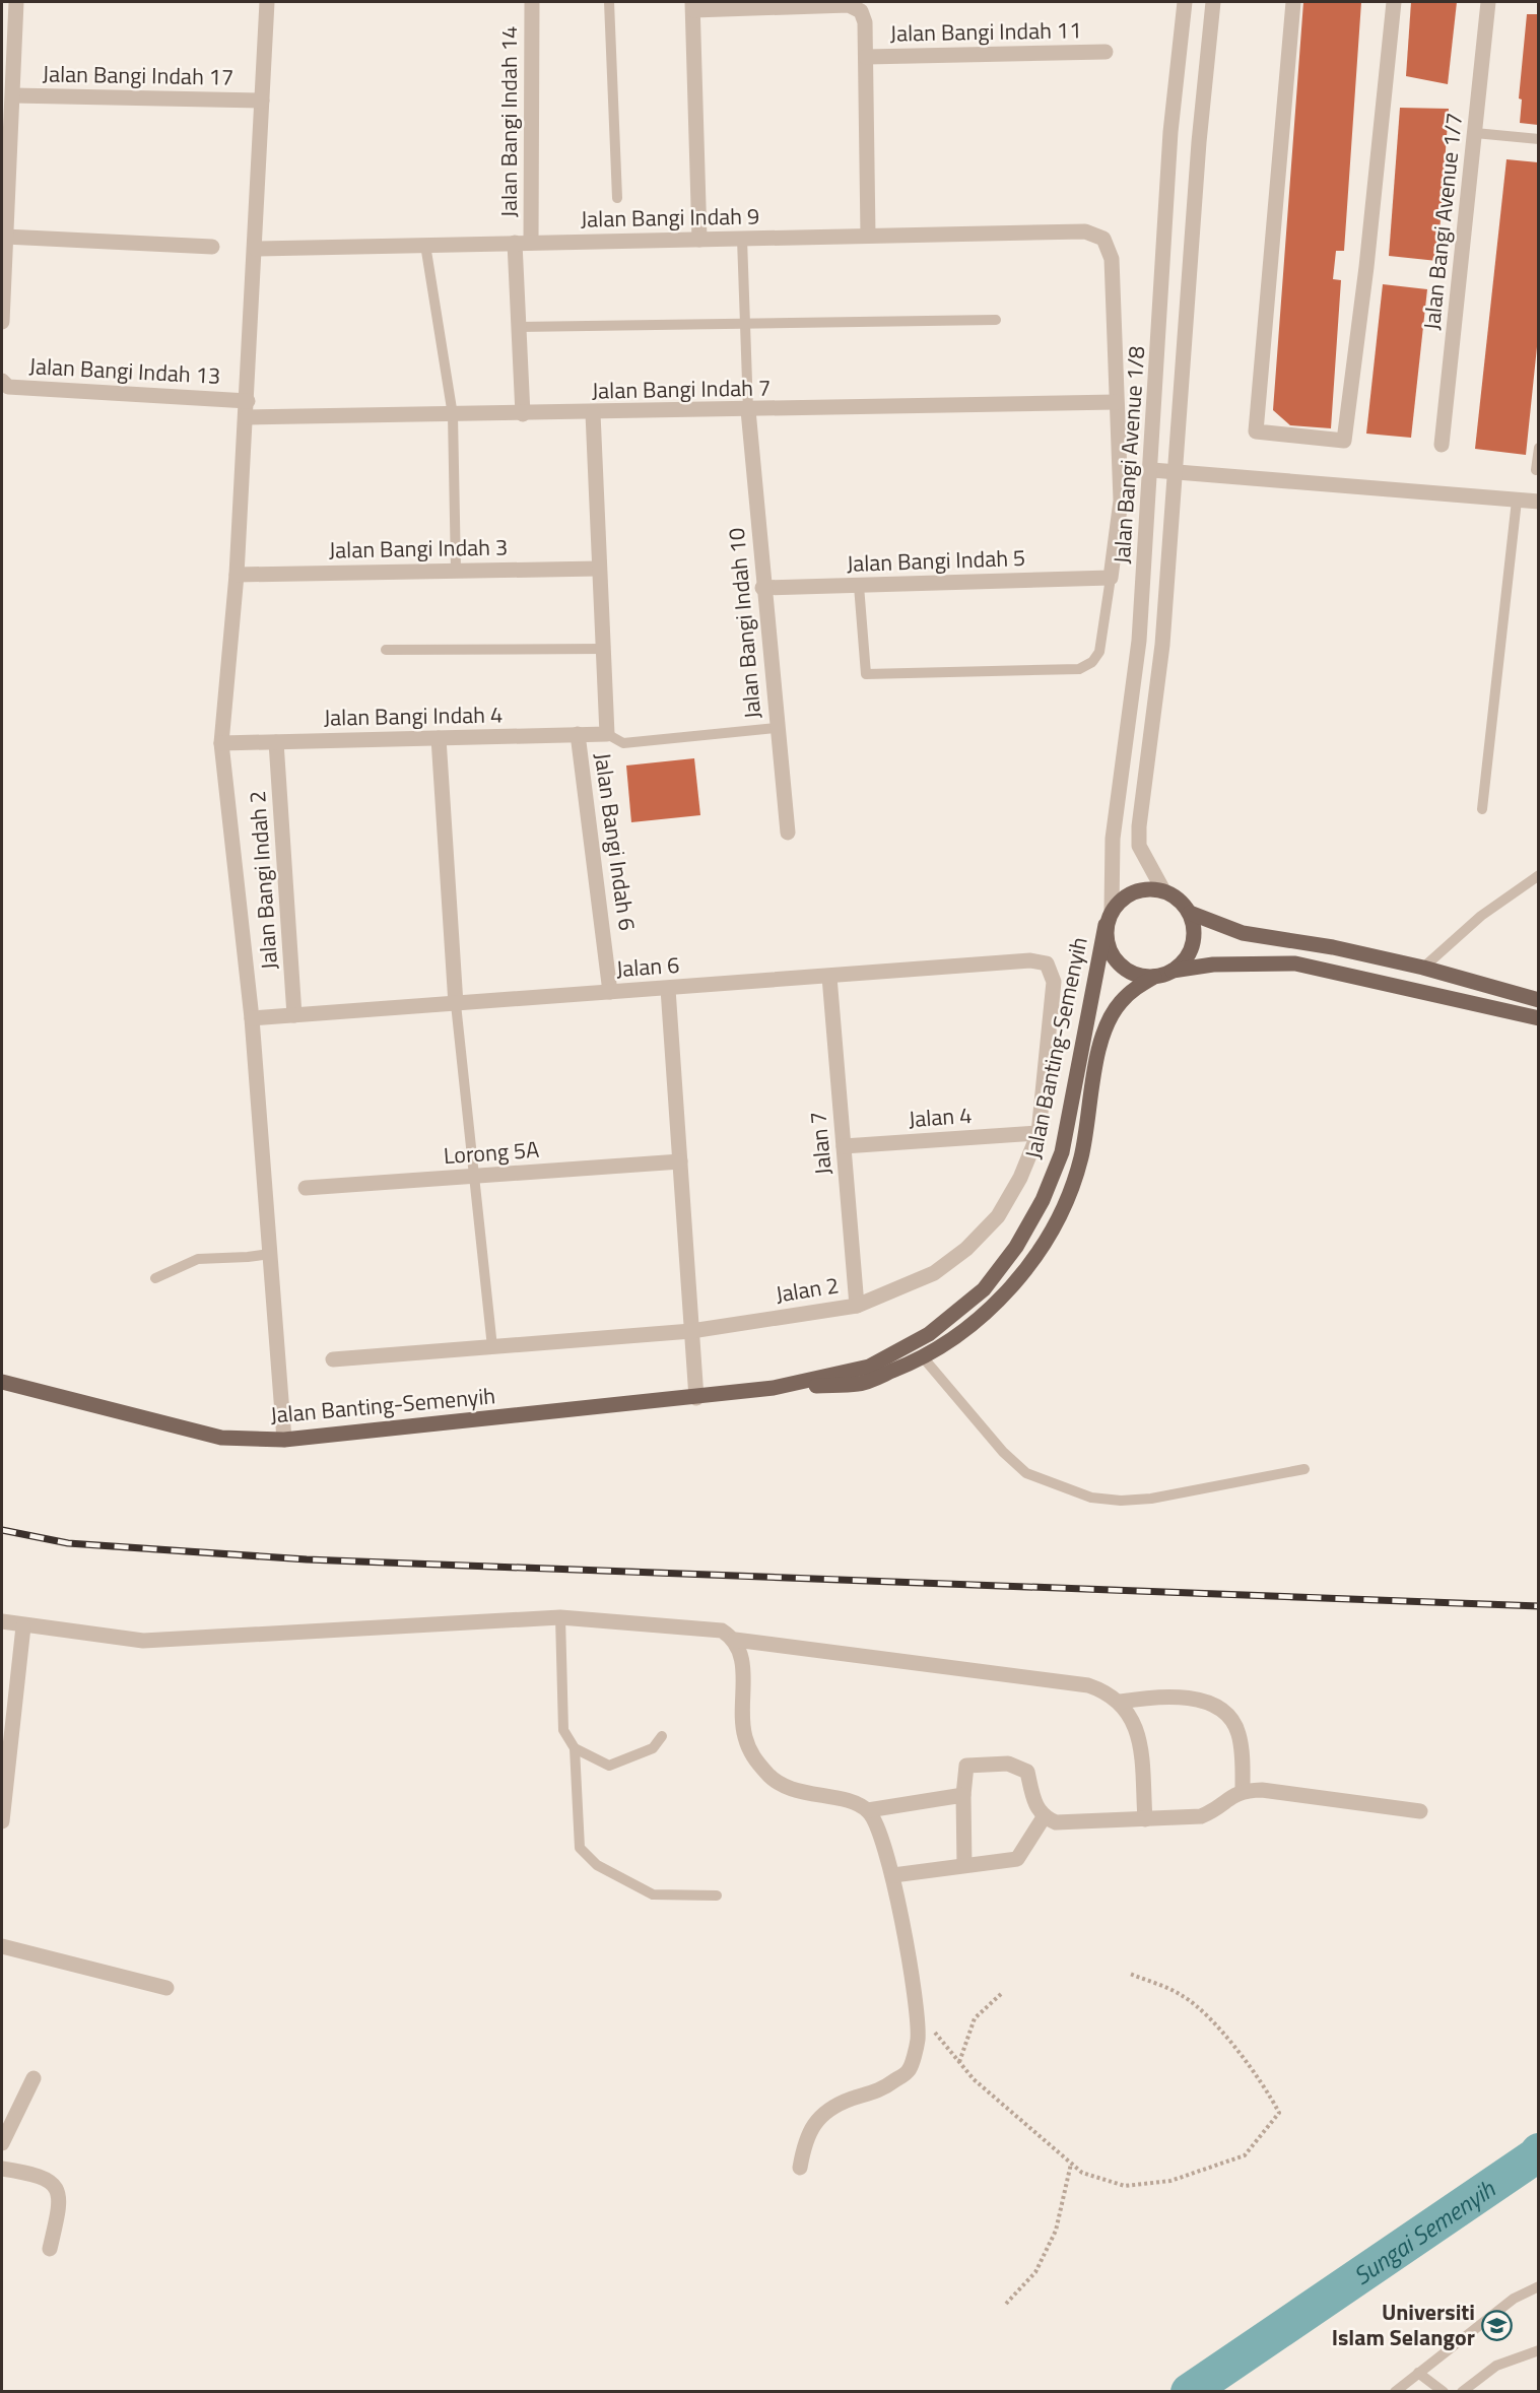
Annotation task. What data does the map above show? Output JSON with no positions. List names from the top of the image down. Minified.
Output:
{"streets":{"main road":["Jalan Banting-Semenyih"],"street":["Jalan Bangi Indah 11","Jalan Bangi Indah 17","Jalan Bangi Indah 14","Jalan Bangi Indah 9","Jalan Bangi Avenue 1/7","Jalan Bangi Indah 13","Jalan Bangi Indah 7","Jalan Bangi Avenue 1/8","Jalan Bangi Indah 3","Jalan Bangi Indah 5","Jalan Bangi Indah 10","Jalan Bangi Indah 4","Jalan Bangi Indah 6","Jalan Bangi Indah 2","Jalan 6","Jalan 4","Jalan 7","Lorong 5A","Jalan 2"]},"crossings":[["Jalan Bangi Indah 14","Jalan Bangi Indah 9"],["Jalan Bangi Indah 14","Jalan Bangi Indah 7"],["Jalan Bangi Indah 9","Jalan Bangi Indah 7"],["Jalan Bangi Indah 7","Jalan Bangi Indah 10"],["Jalan Bangi Avenue 1/8","Jalan Banting-Semenyih"],["Jalan Bangi Indah 5","Jalan Bangi Indah 10"],["Jalan Bangi Indah 4","Jalan Bangi Indah 6"],["Jalan Bangi Indah 4","Jalan Bangi Indah 2"],["Jalan Bangi Indah 6","Jalan 6"],["Jalan Bangi Indah 2","Jalan 6"],["Jalan 6","Jalan 7"],["Jalan 6","Jalan 2"],["Jalan 4","Jalan 7"],["Jalan 4","Jalan 2"],["Jalan 7","Jalan 2"]],"water":["Sungai Semenyih"],"places":{"school or university":["Universiti Islam Selangor"]}}
